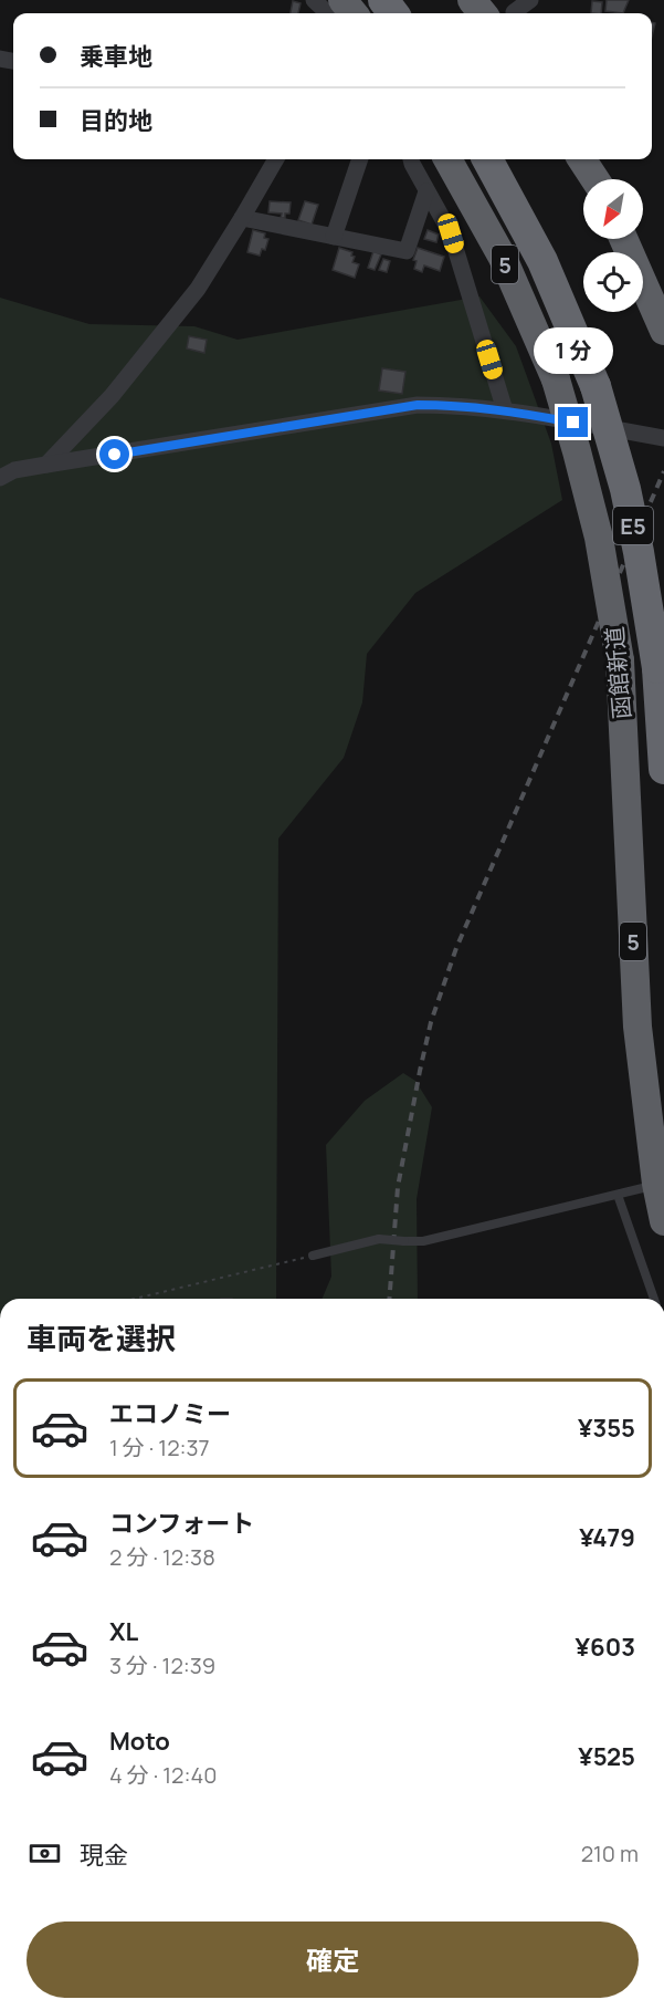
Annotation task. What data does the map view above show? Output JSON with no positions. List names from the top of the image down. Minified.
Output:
{"streets":{"highway":["5","E5","函館新道"]},"north":"bottom left","page":{"banner":["乗車地","目的地"],"bubble":"1 分","heading":"車両を選択","list":[{"name":"エコノミー","note":"1 分 · 12:37","value":"¥355"},{"name":"コンフォート","note":"2 分 · 12:38","value":"¥479"},{"name":"XL","note":"3 分 · 12:39","value":"¥603"},{"name":"Moto","note":"4 分 · 12:40","value":"¥525"}],"pay":["現金","210 m"],"buttons":"確定"}}
